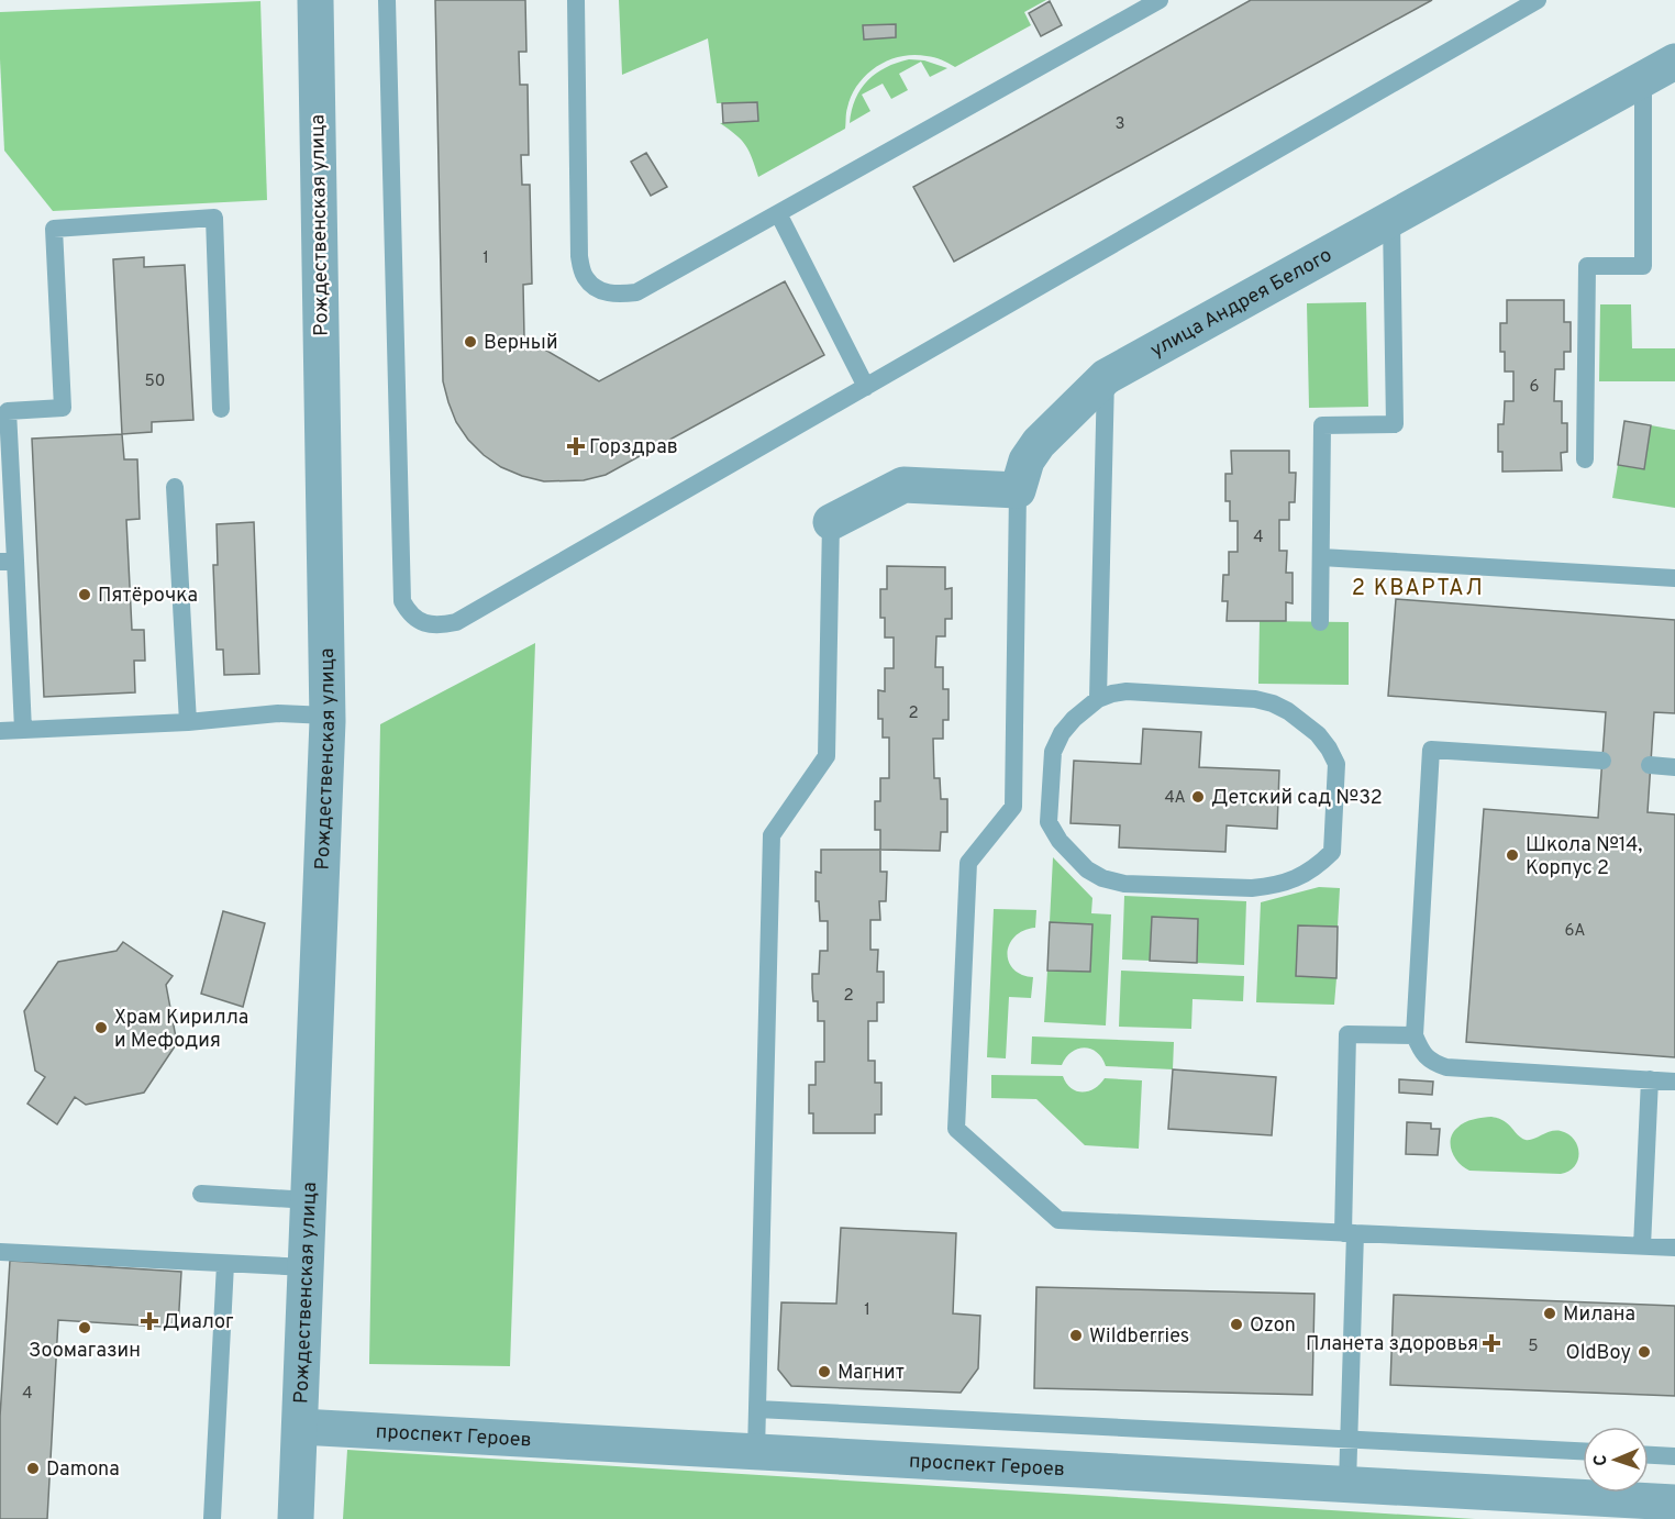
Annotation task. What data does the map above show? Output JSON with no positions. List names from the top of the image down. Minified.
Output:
{"streets":{"street":["Рождественская улица","улица Андрея Белого","проспект Героев"]},"crossings":[["Рождественская улица","проспект Героев"]],"districts":["2 КВАРТАЛ"],"places":{"other":["Верный","Пятёрочка","Детский сад №32","Школа №14, Корпус 2","Храм Кирилла и Мефодия","Милана","Ozon","Зоомагазин","Wildberries","OldBoy","Магнит","Damona"],"health":["Горздрав","Диалог","Планета здоровья"]},"house_numbers":["3","1","50","6","4","2","4А","6А","2","1","5","4"],"north":"left"}
